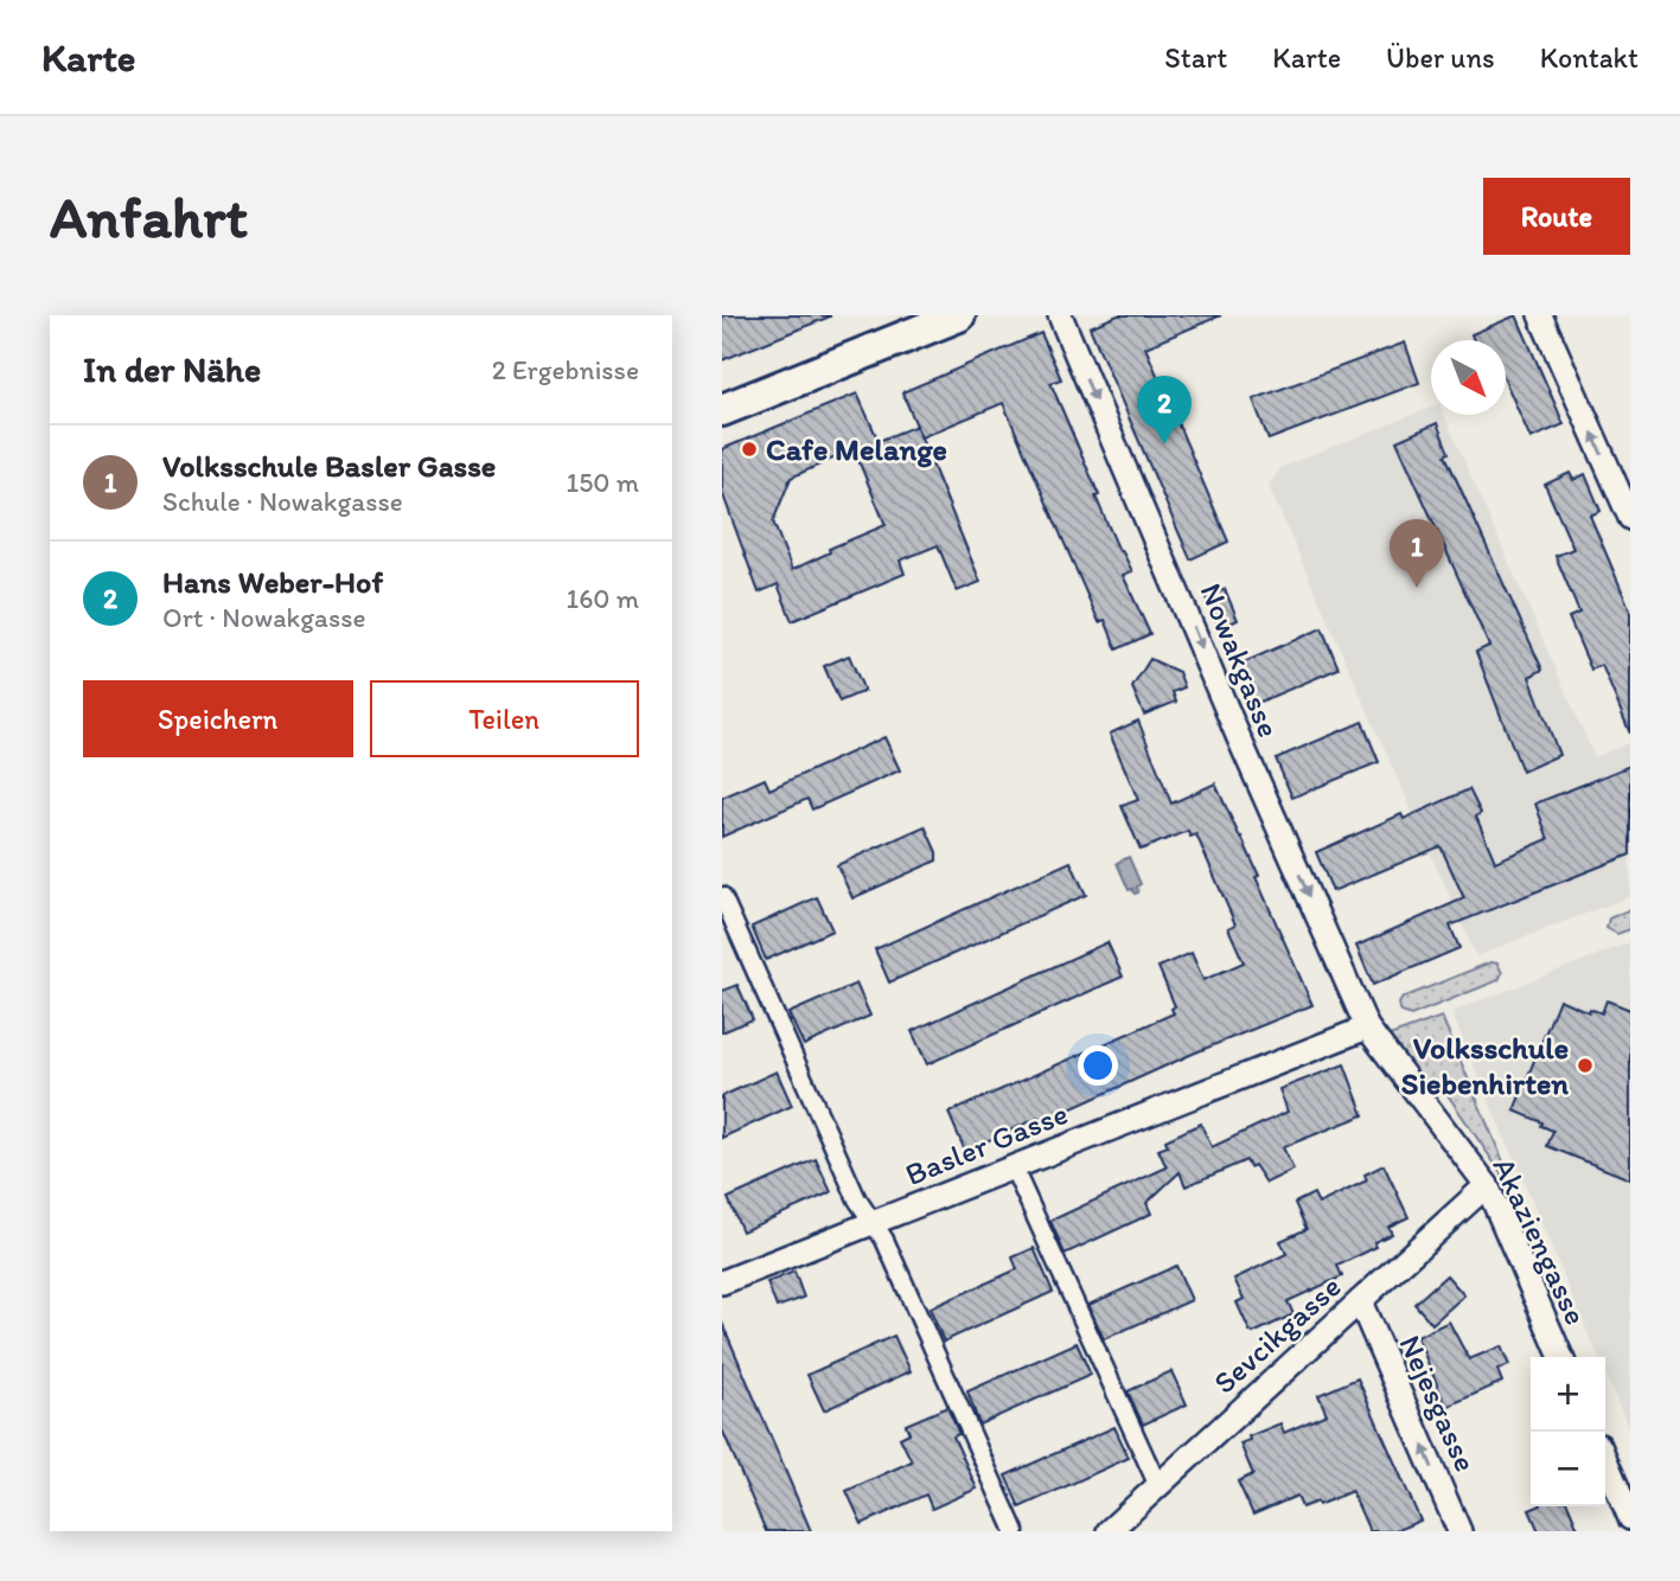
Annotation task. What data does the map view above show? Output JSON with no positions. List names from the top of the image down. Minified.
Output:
{"streets":{"street":["Nowakgasse","Basler Gasse","Akaziengasse","Sevcikgasse","Nejesgasse"]},"crossings":[["Nowakgasse","Basler Gasse"],["Nowakgasse","Akaziengasse"],["Basler Gasse","Akaziengasse"],["Akaziengasse","Sevcikgasse"],["Sevcikgasse","Nejesgasse"]],"one_way":["Nowakgasse","Nejesgasse"],"places":["Cafe Melange","Volksschule Siebenhirten"],"north":"bottom right","page":{"header":"Karte","nav":["Start","Karte","Über uns","Kontakt"],"buttons":["Route",["Speichern","Teilen"]],"title":"Anfahrt","heading":["In der Nähe","2 Ergebnisse"],"pins":["2","1"],"list":[{"mark":"1","name":"Volksschule Basler Gasse","note":"Schule · Nowakgasse","value":"150 m"},{"mark":"2","name":"Hans Weber-Hof","note":"Ort · Nowakgasse","value":"160 m"}],"map_buttons":["+","−"]}}
